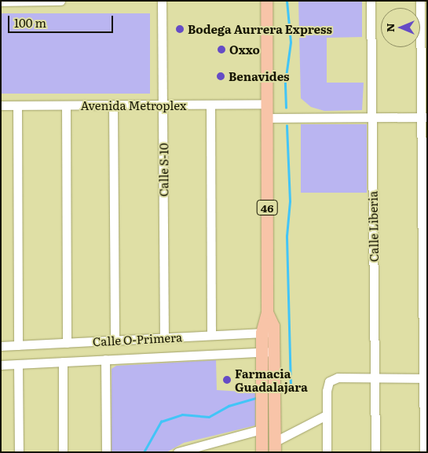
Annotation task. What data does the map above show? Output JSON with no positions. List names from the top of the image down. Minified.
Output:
{"streets":{"main road":["46"],"street":["Avenida Metroplex","Calle S-10","Calle Liberia","Calle O-Primera"]},"crossings":[["Avenida Metroplex","Calle S-10"],["Avenida Metroplex","46"],["Calle S-10","Calle O-Primera"],["46","Calle O-Primera"]],"places":["Bodega Aurrera Express","Oxxo","Benavides","Farmacia Guadalajara"],"scale_bar":"100 m","north":"left"}
